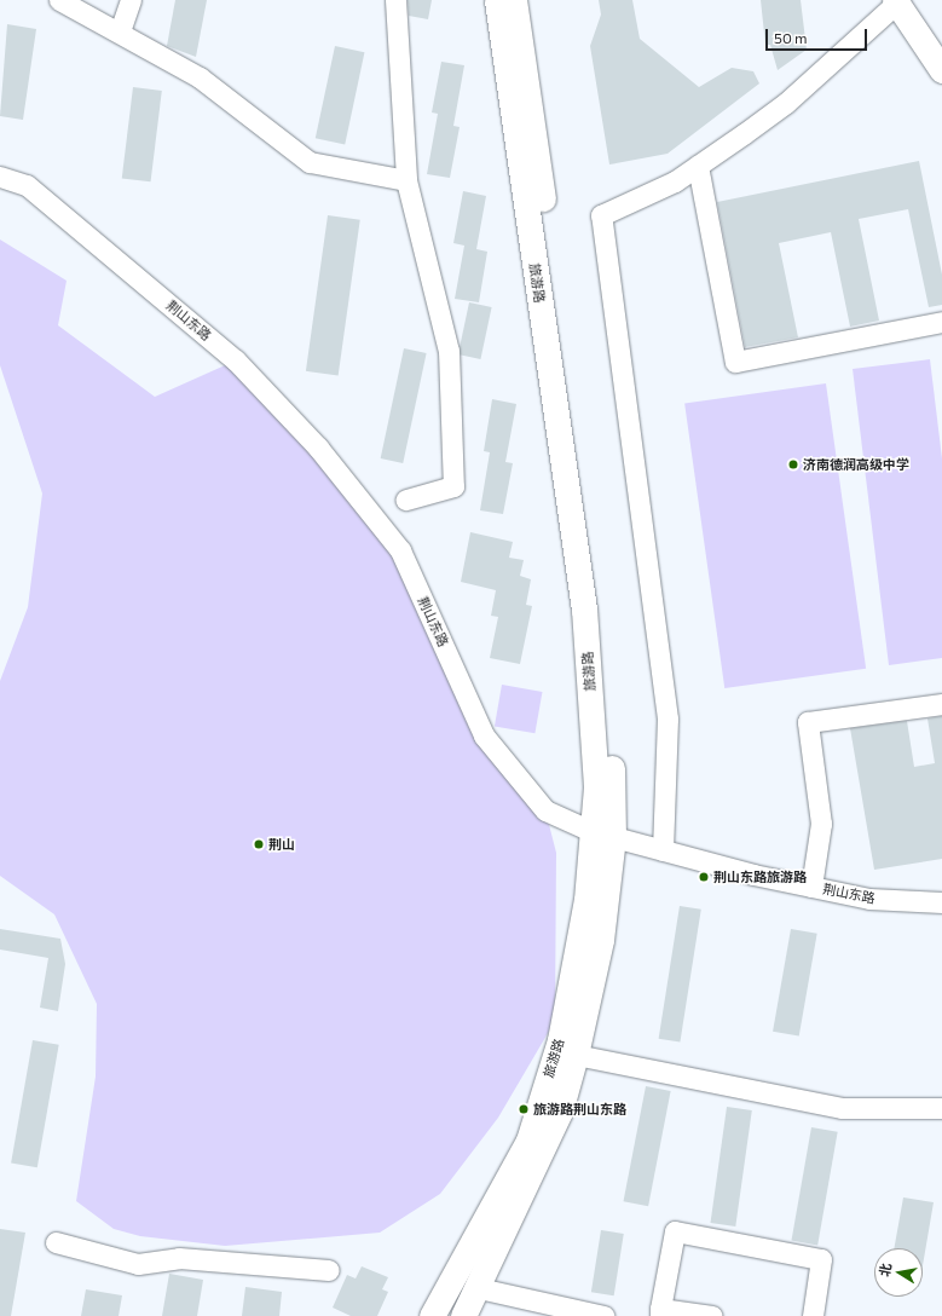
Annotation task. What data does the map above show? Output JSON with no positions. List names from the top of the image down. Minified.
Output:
{"streets":{"main road":["旅游路"],"street":["荆山东路"]},"crossings":[["旅游路","荆山东路"]],"places":["济南德润高级中学","荆山","荆山东路旅游路","旅游路荆山东路"],"scale_bar":"50 m","north":"left"}
